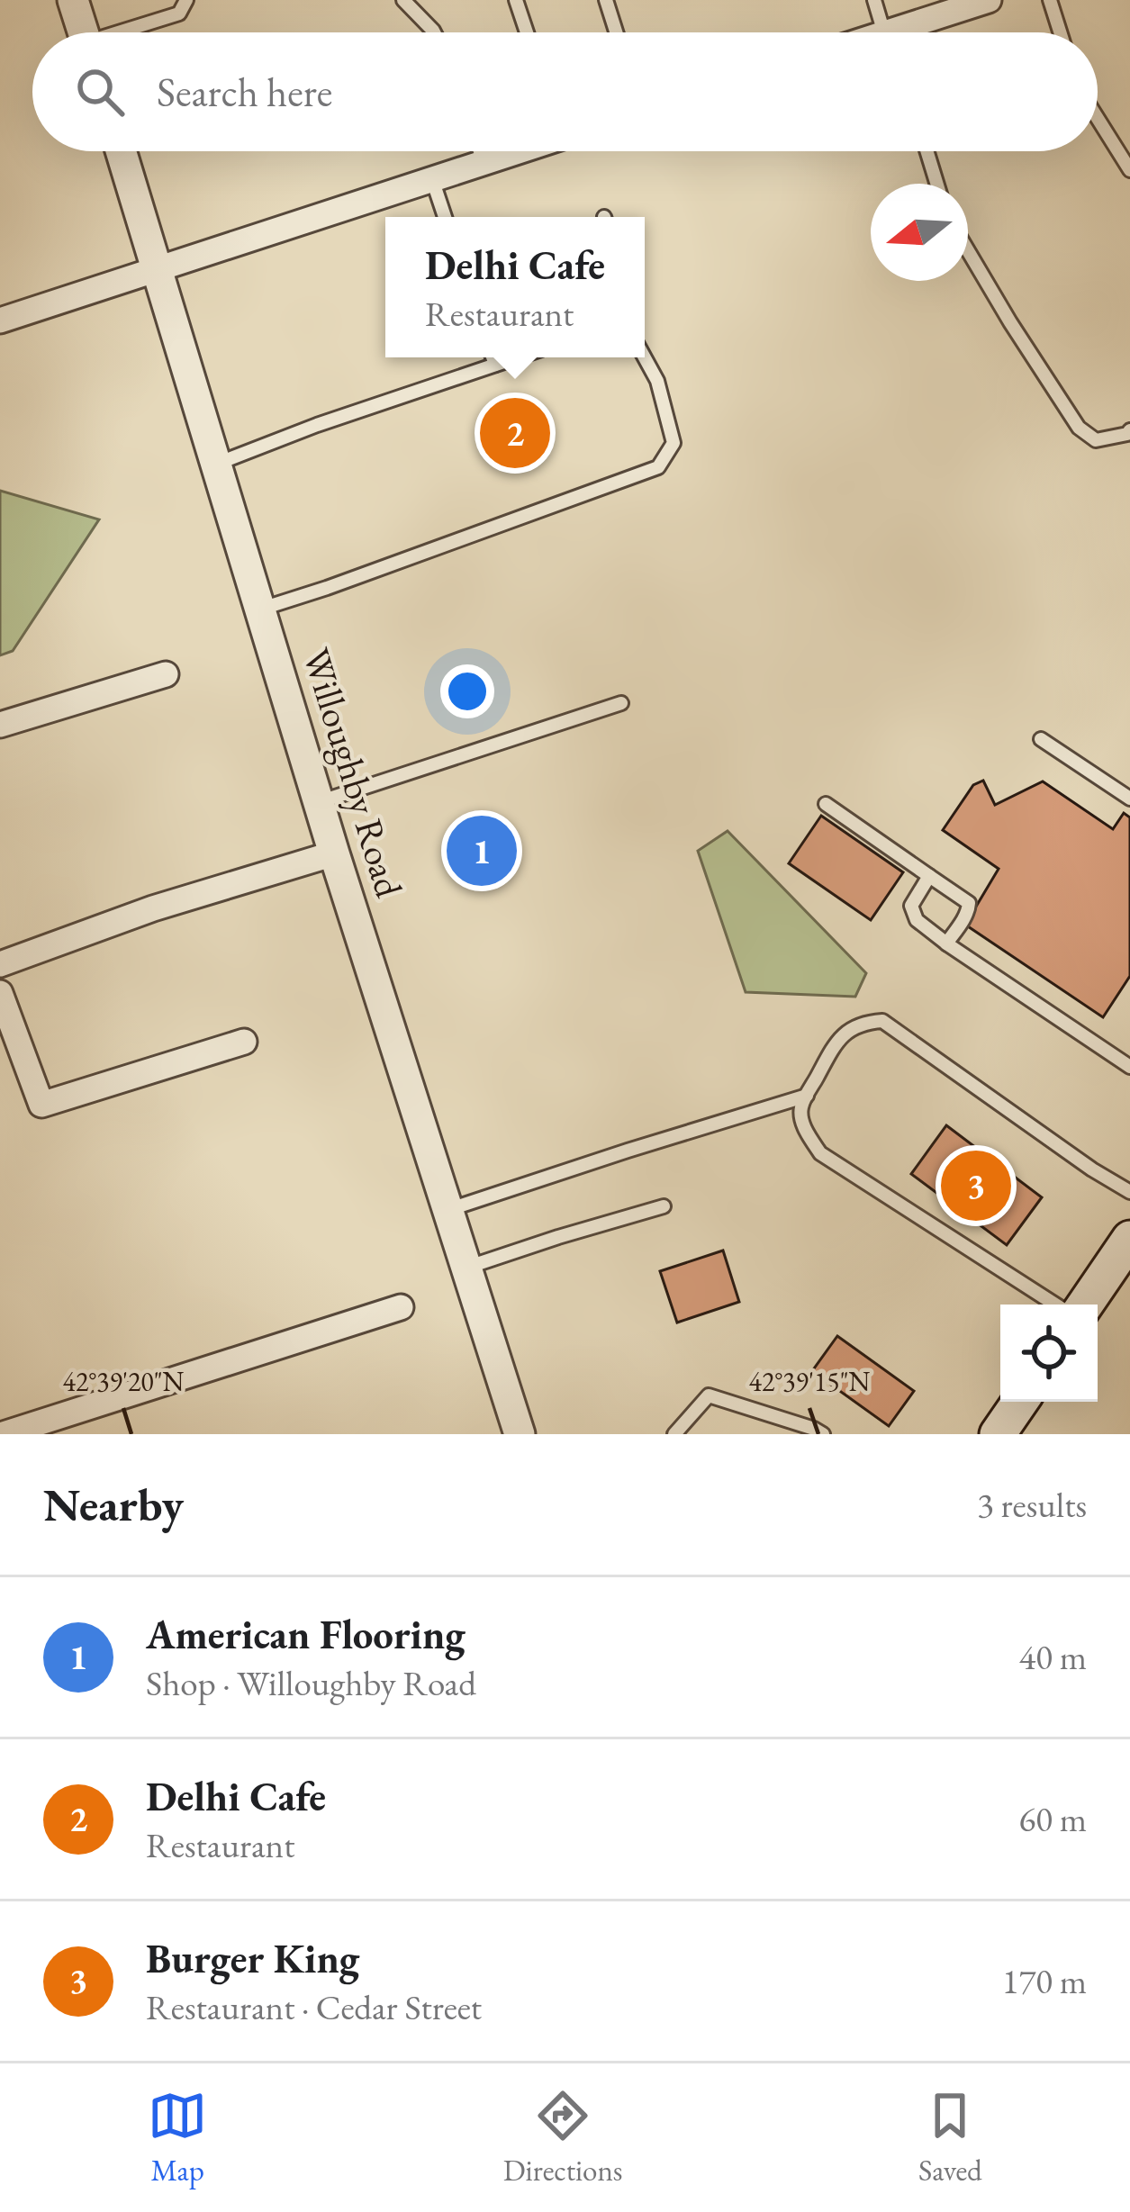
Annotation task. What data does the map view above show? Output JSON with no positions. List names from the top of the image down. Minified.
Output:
{"streets":{"street":["Willoughby Road"]},"north":"left","page":{"search":"Search here","popup":["Delhi Cafe","Restaurant"],"pins":["2","1","3"],"heading":["Nearby","3 results"],"list":[{"mark":"1","name":"American Flooring","note":"Shop · Willoughby Road","value":"40 m"},{"mark":"2","name":"Delhi Cafe","note":"Restaurant","value":"60 m"},{"mark":"3","name":"Burger King","note":"Restaurant · Cedar Street","value":"170 m"}],"nav":["Map","Directions","Saved"]},"coordinates":["42°39'20\"N","42°39'15\"N"]}
